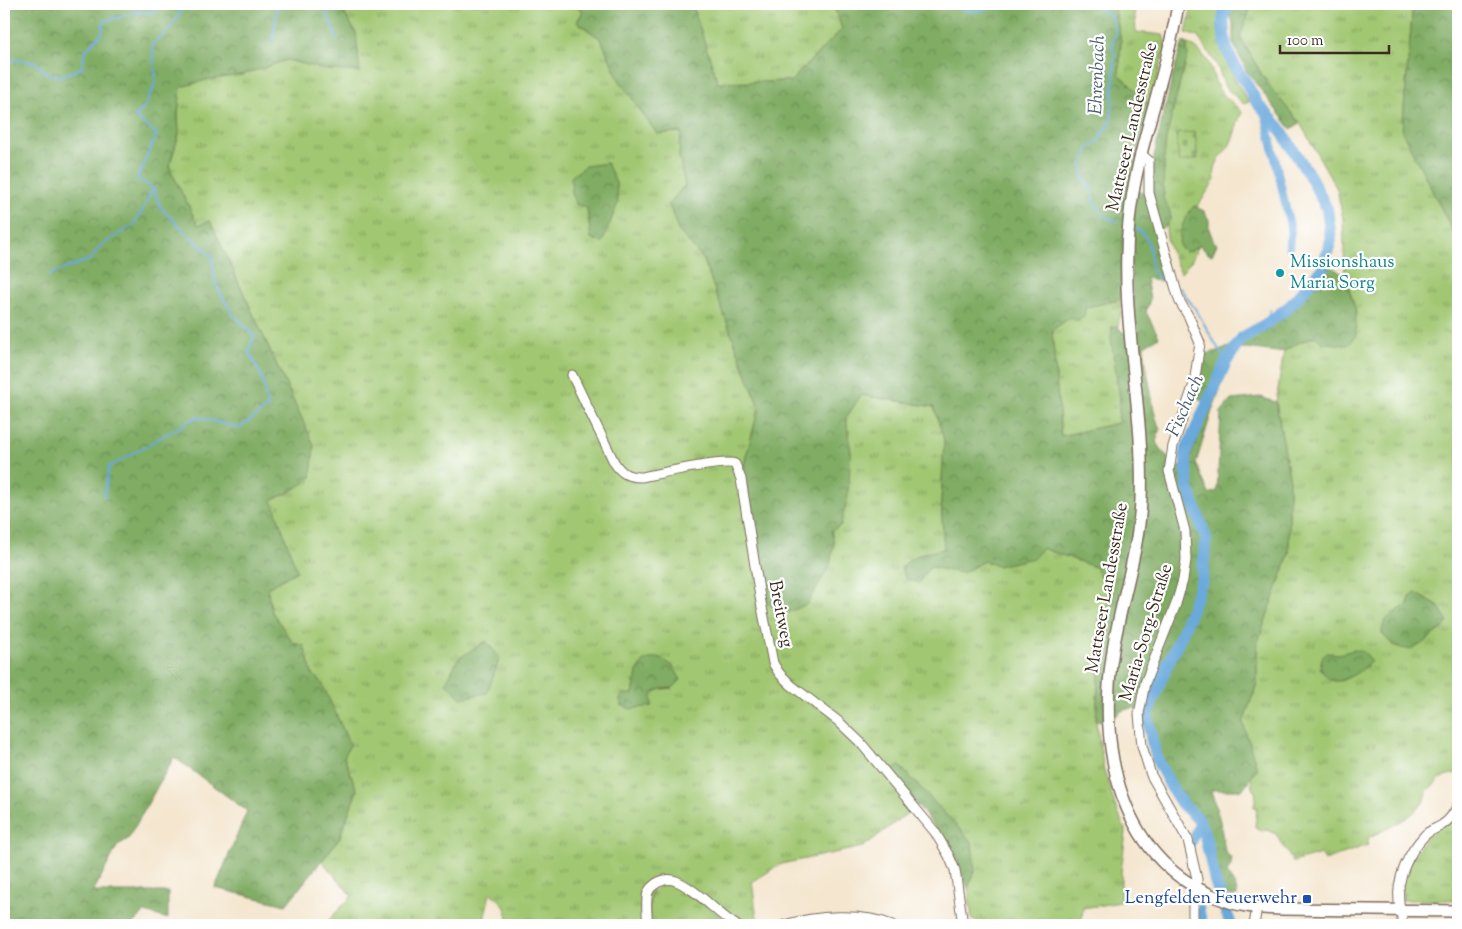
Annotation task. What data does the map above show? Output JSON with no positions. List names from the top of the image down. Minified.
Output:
{"streets":{"main road":["Mattseer Landesstraße"],"street":["Breitweg","Maria-Sorg-Straße"]},"crossings":[["Mattseer Landesstraße","Maria-Sorg-Straße"]],"water":["Ehrenbach","Fischach"],"places":{"other":["Missionshaus Maria Sorg"],"transit":["Lengfelden Feuerwehr"]},"scale_bar":"100 m"}
